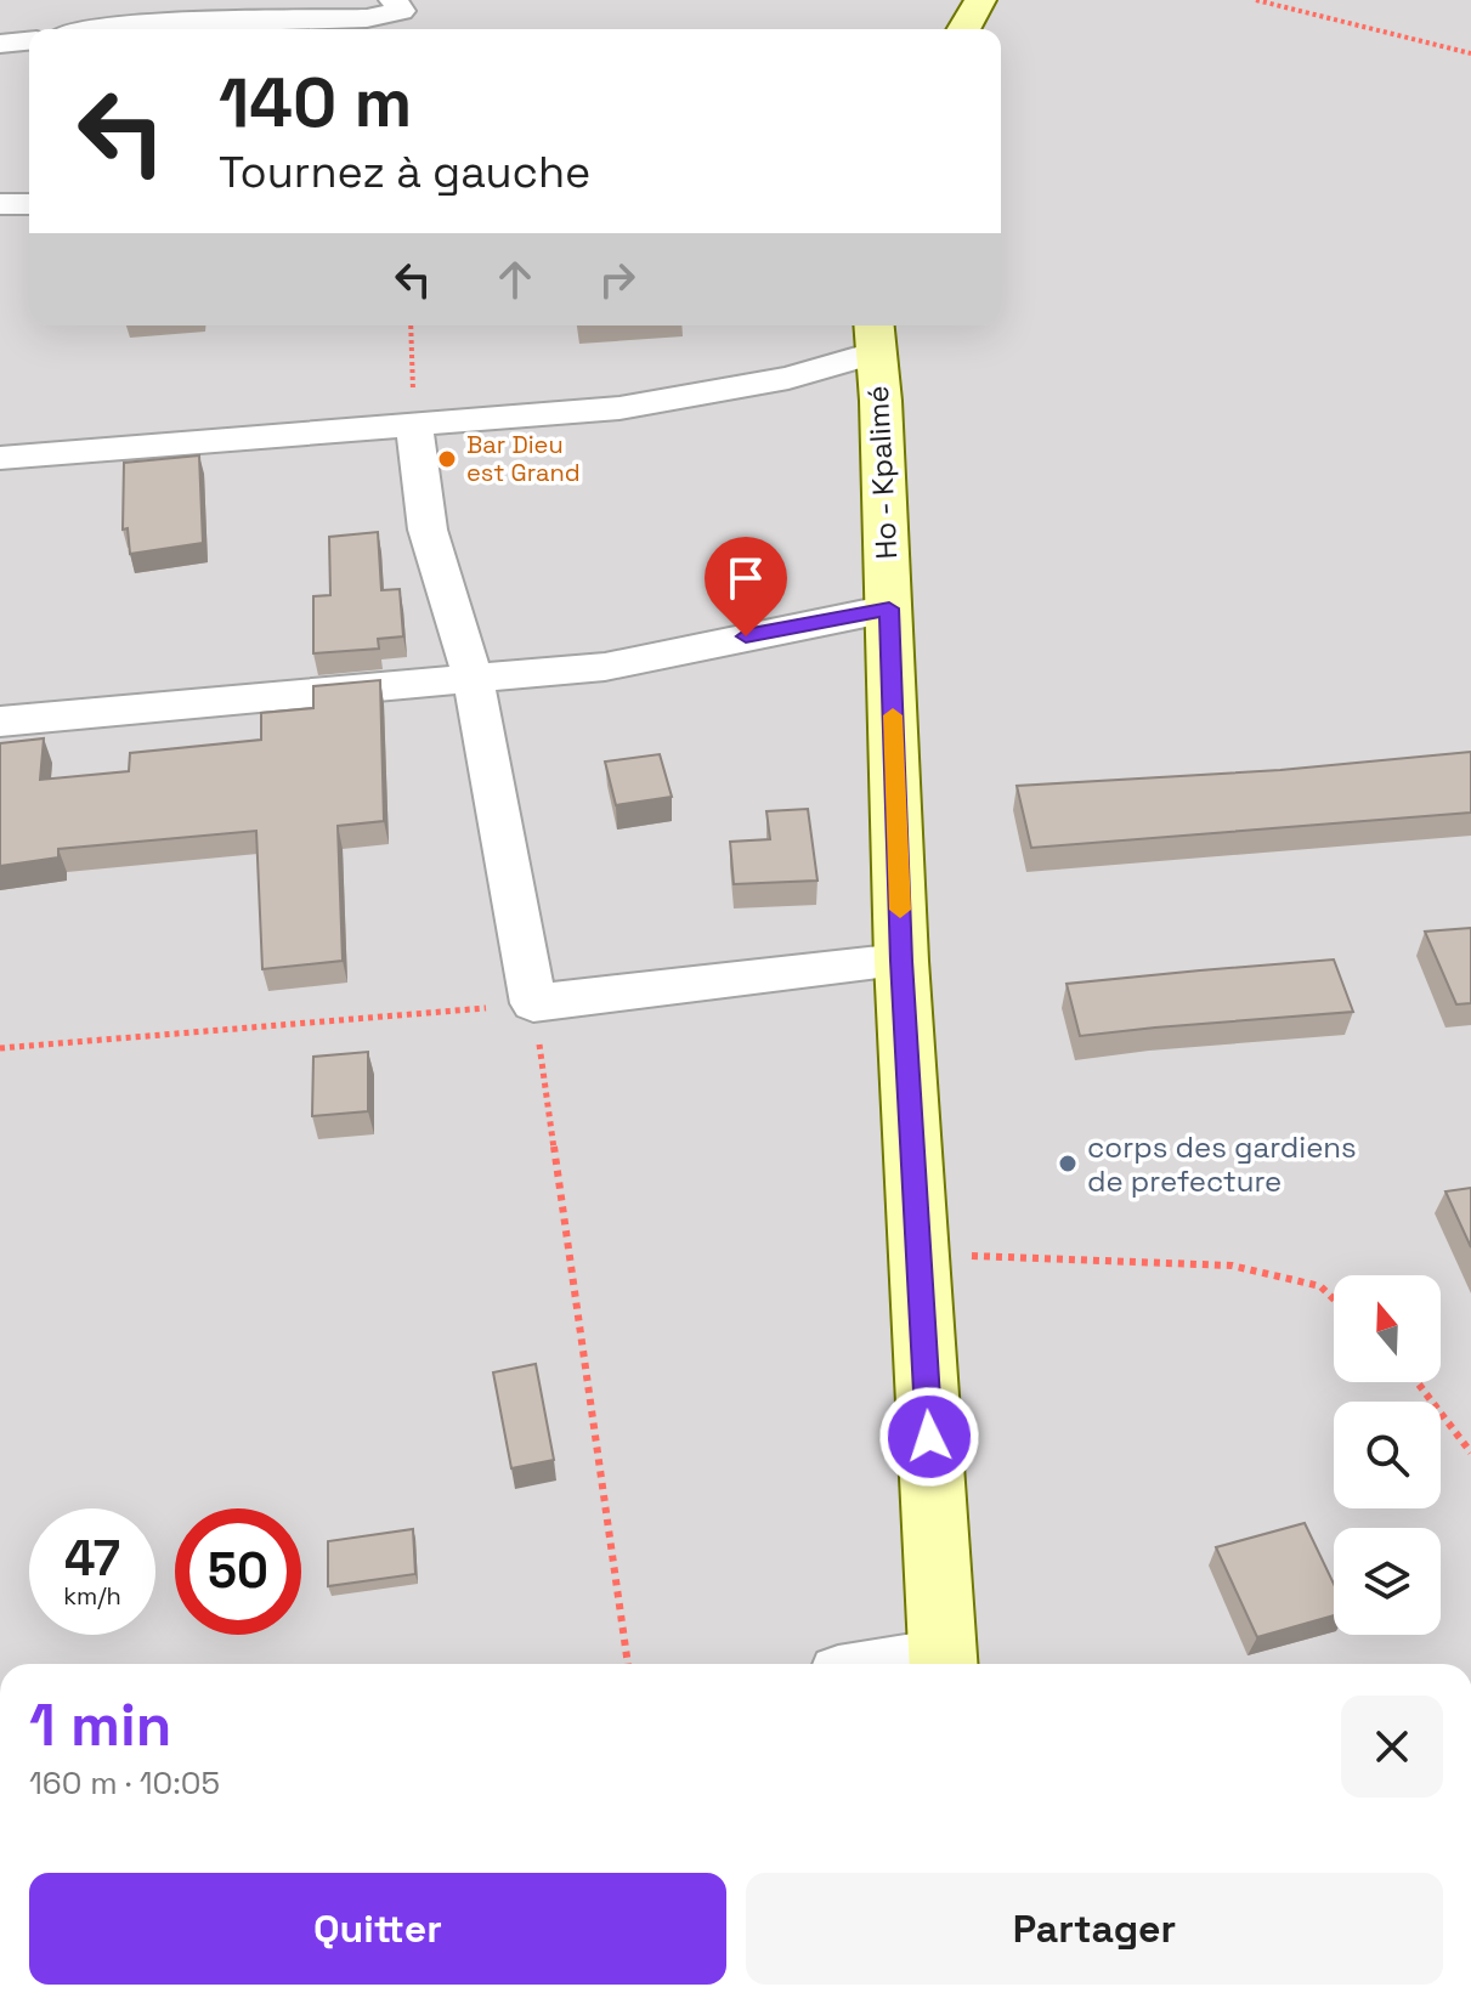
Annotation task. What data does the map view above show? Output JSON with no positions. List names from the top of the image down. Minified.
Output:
{"streets":{"main road":["Ho - Kpalimé"]},"places":["Bar Dieu est Grand","corps des gardiens de prefecture"],"north":"top","page":{"turn":["140 m","Tournez à gauche"],"speed":"47 km/h","limit":"50","heading":["1 min","160 m · 10:05"],"buttons":["Quitter","Partager"]}}
